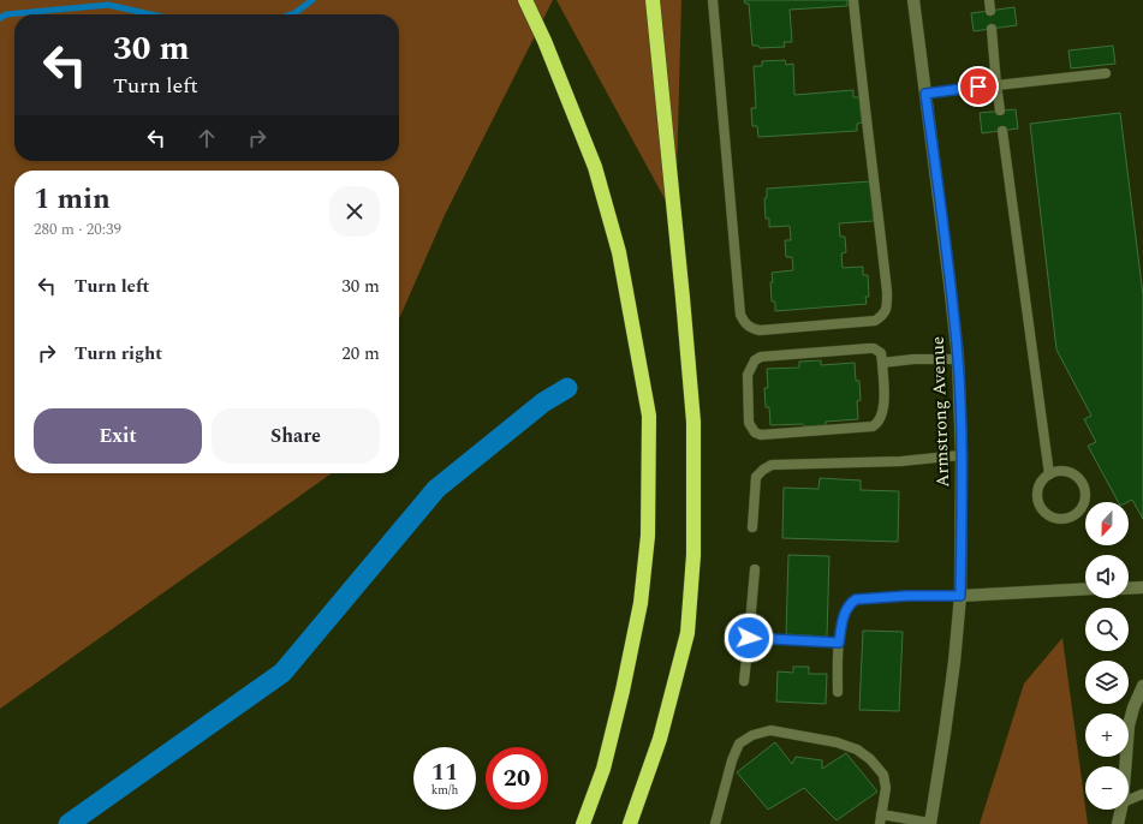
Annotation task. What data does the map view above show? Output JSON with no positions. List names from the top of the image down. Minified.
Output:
{"streets":{"street":["Armstrong Avenue"]},"north":"bottom","page":{"turn":["30 m","Turn left"],"heading":["1 min","280 m · 20:39"],"list":[{"name":"Turn left","value":"30 m"},{"name":"Turn right","value":"20 m"}],"buttons":["Exit","Share"],"map_buttons":["+","−"],"speed":"11 km/h","limit":"20"}}
